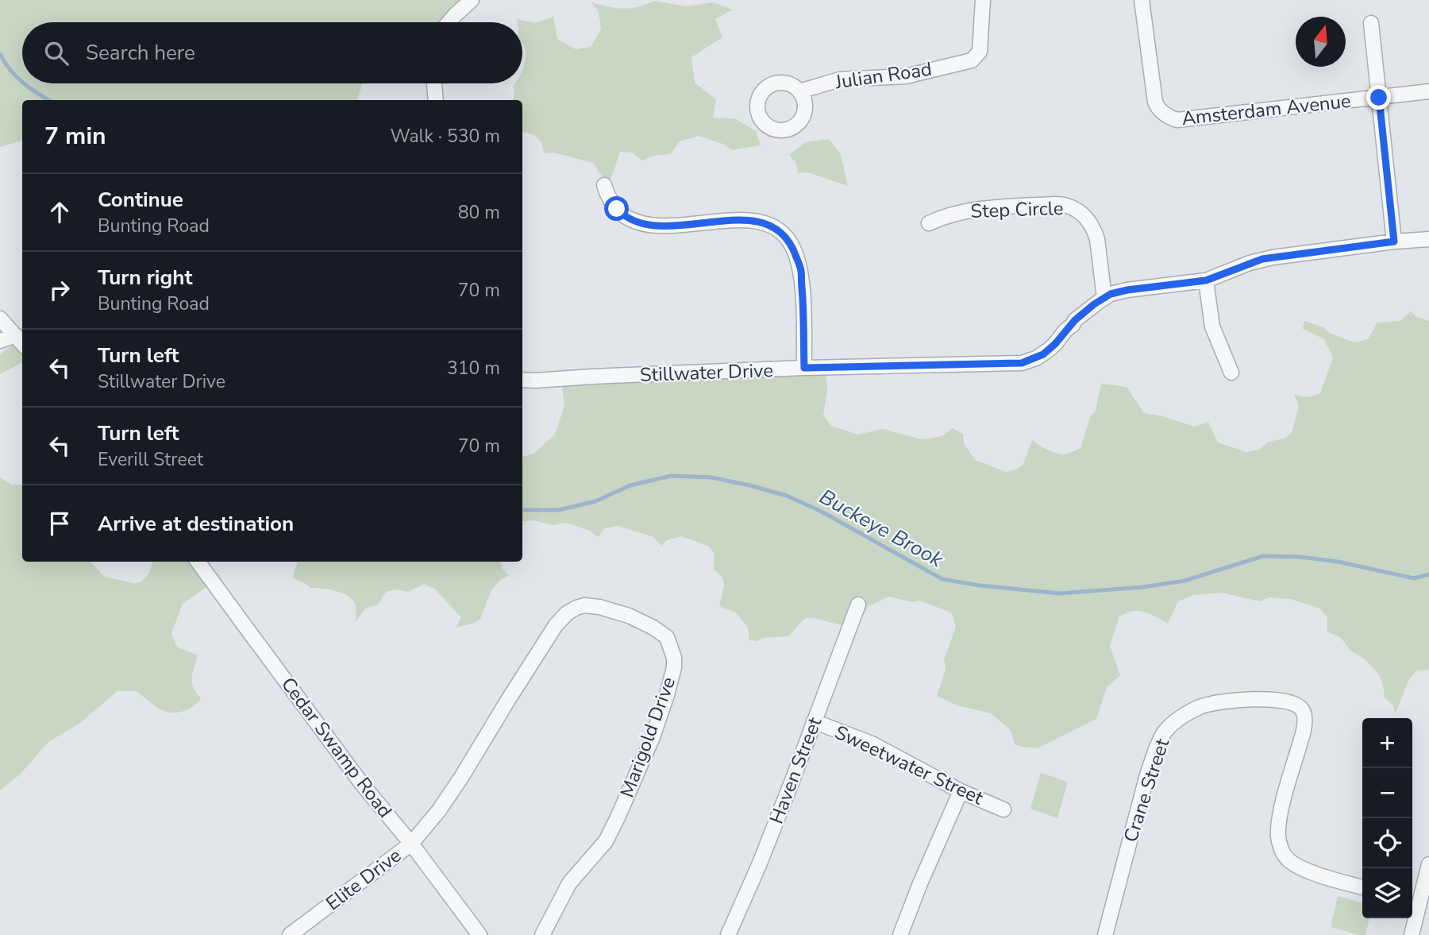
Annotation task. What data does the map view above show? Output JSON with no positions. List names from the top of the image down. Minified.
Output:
{"streets":{"street":["Julian Road","Amsterdam Avenue","Step Circle","Stillwater Drive","Marigold Drive","Cedar Swamp Road","Sweetwater Street","Haven Street","Crane Street","Elite Drive"]},"crossings":[["Step Circle","Stillwater Drive"],["Marigold Drive","Cedar Swamp Road"],["Marigold Drive","Elite Drive"],["Cedar Swamp Road","Elite Drive"],["Sweetwater Street","Haven Street"]],"water":["Buckeye Brook"],"north":"top","page":{"search":"Search here","heading":["7 min","Walk · 530 m"],"list":[["Continue","Bunting Road","80 m"],["Turn right","Bunting Road","70 m"],["Turn left","Stillwater Drive","310 m"],["Turn left","Everill Street","70 m"],"Arrive at destination"],"map_buttons":["+","−"]}}
